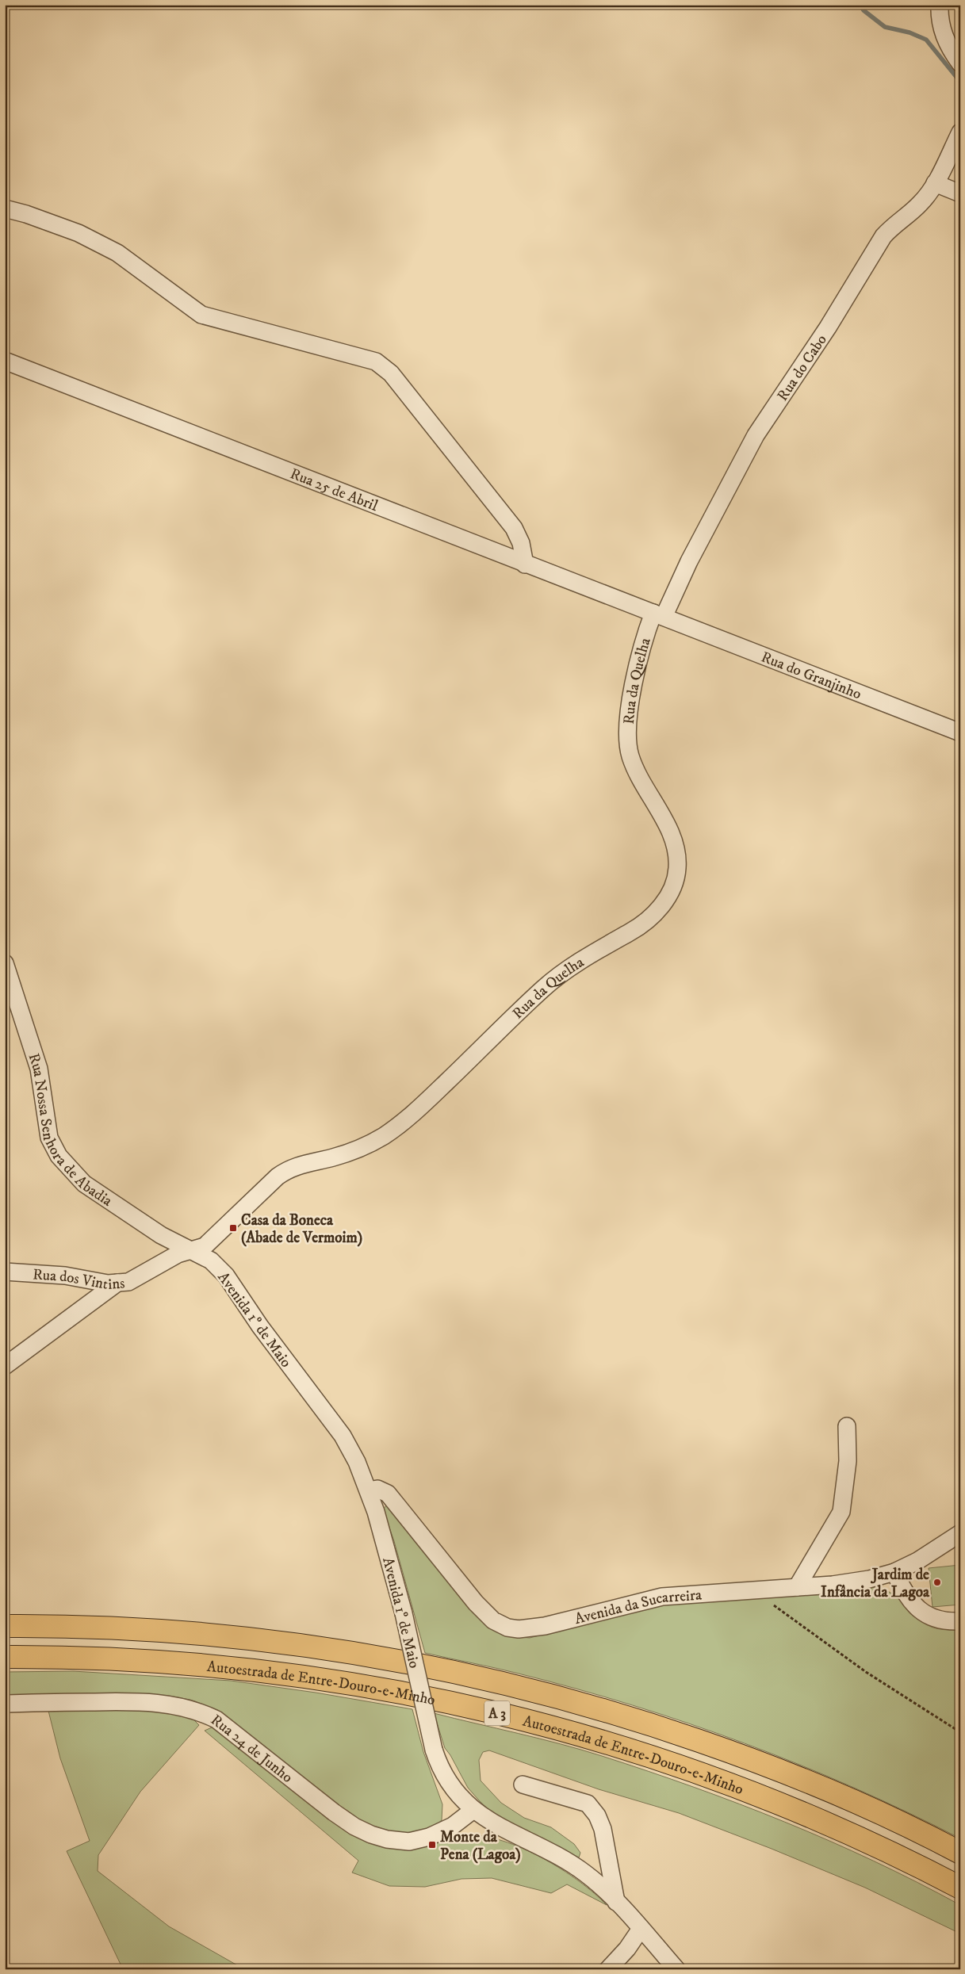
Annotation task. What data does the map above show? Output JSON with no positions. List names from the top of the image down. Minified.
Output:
{"streets":{"highway":["Autoestrada de Entre-Douro-e-Minho","A 3"],"street":["Rua do Cabo","Rua 25 de Abril","Rua do Granjinho","Rua da Quelha","Rua Nossa Senhora de Abadia","Rua dos Vintins","Avenida 1º de Maio","Avenida da Sucarreira","Rua 24 de Junho"]},"crossings":[["Rua do Cabo","Rua 25 de Abril"],["Rua do Cabo","Rua do Granjinho"],["Rua do Cabo","Rua da Quelha"],["Rua 25 de Abril","Rua do Granjinho"],["Rua 25 de Abril","Rua da Quelha"],["Rua do Granjinho","Rua da Quelha"],["Rua da Quelha","Rua Nossa Senhora de Abadia"],["Rua da Quelha","Rua dos Vintins"],["Rua da Quelha","Avenida 1º de Maio"],["Rua Nossa Senhora de Abadia","Rua dos Vintins"],["Rua Nossa Senhora de Abadia","Avenida 1º de Maio"],["Rua dos Vintins","Avenida 1º de Maio"],["Avenida 1º de Maio","Avenida da Sucarreira"],["Avenida 1º de Maio","Rua 24 de Junho"]],"places":{"transit":["Casa da Boneca (Abade de Vermoim)","Monte da Pena (Lagoa)"],"other":["Jardim de Infância da Lagoa"]}}
